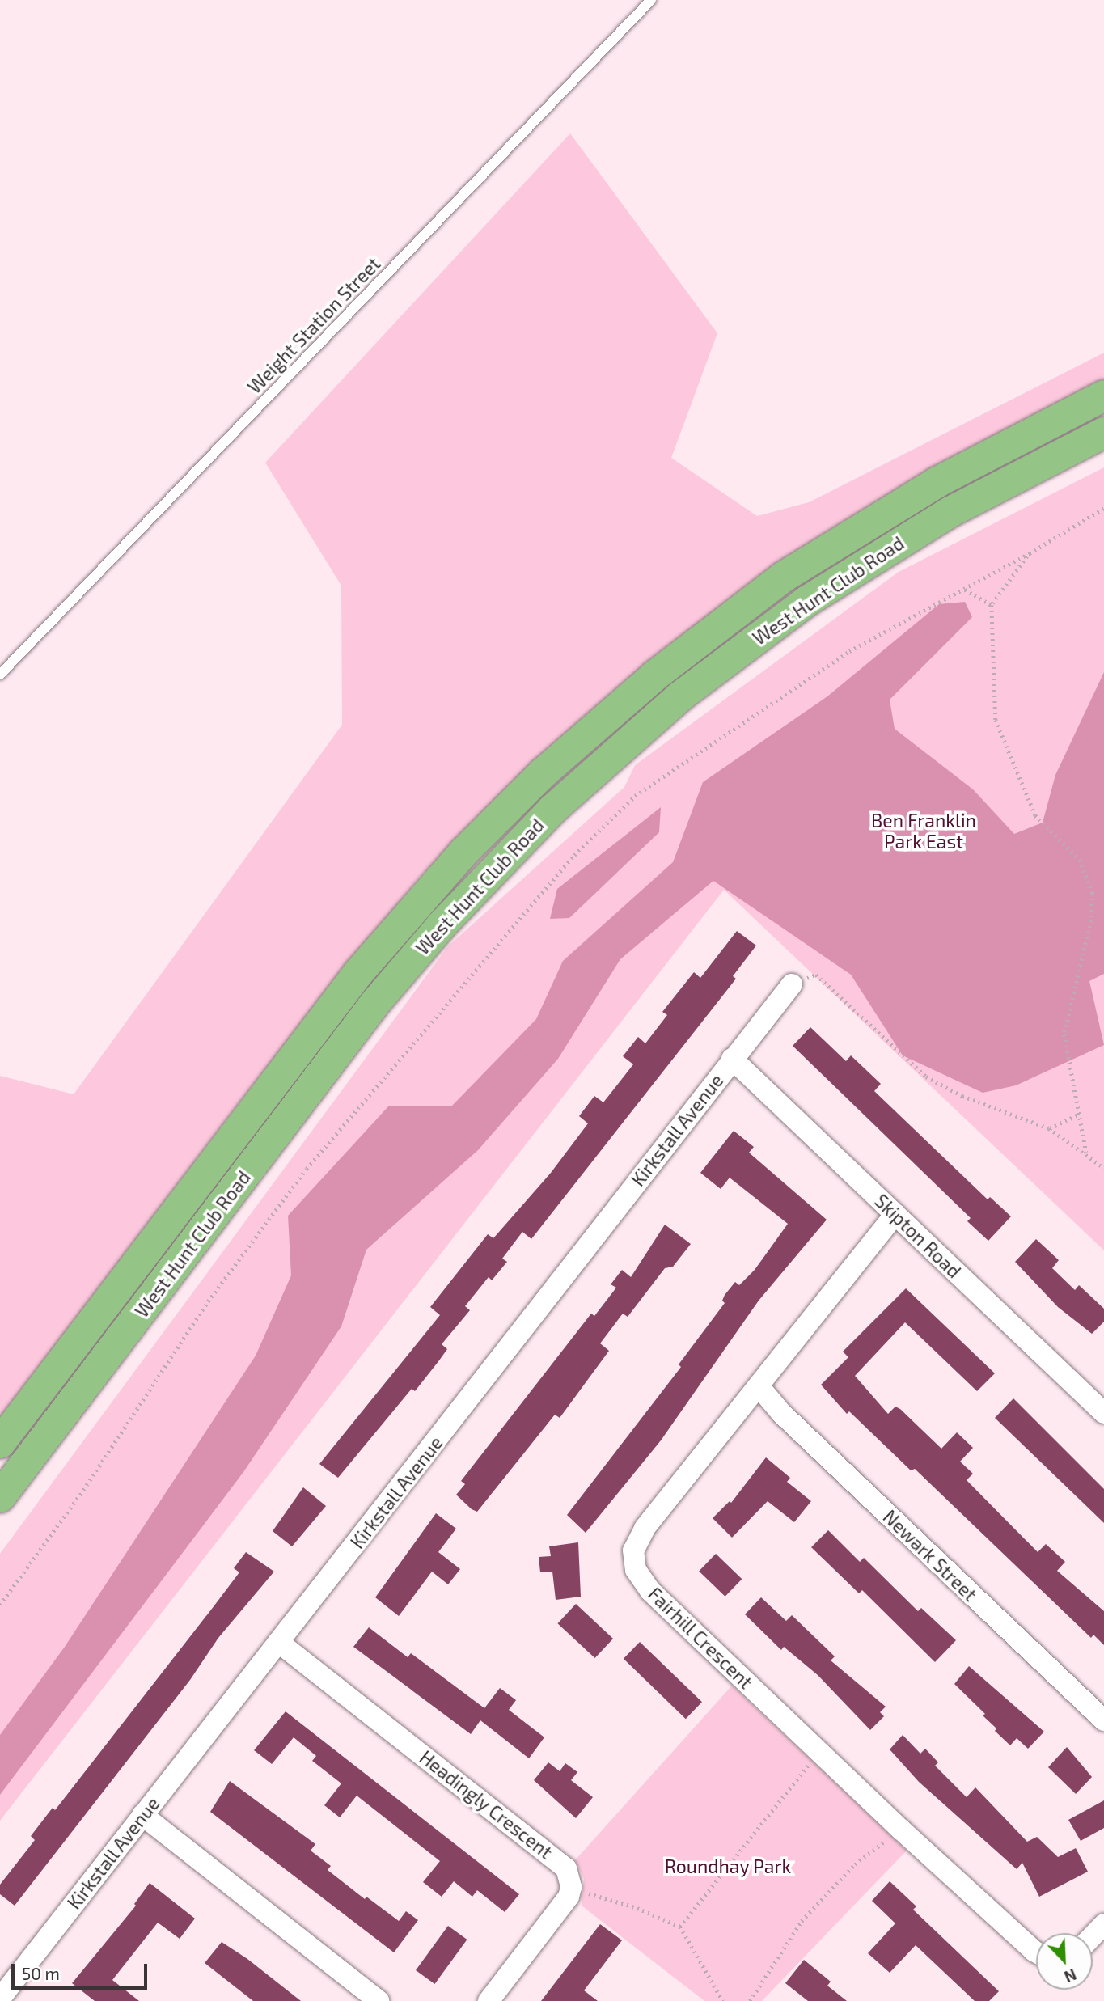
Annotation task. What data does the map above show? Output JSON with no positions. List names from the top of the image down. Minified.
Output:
{"streets":{"main road":["West Hunt Club Road"],"street":["Kirkstall Avenue","Skipton Road","Newark Street","Fairhill Crescent","Headingly Crescent"],"lane":["Weight Station Street"]},"crossings":[["Kirkstall Avenue","Skipton Road"],["Kirkstall Avenue","Headingly Crescent"],["Skipton Road","Fairhill Crescent"],["Newark Street","Fairhill Crescent"]],"parks":["Ben Franklin Park East","Roundhay Park"],"scale_bar":"50 m","north":"bottom right"}
